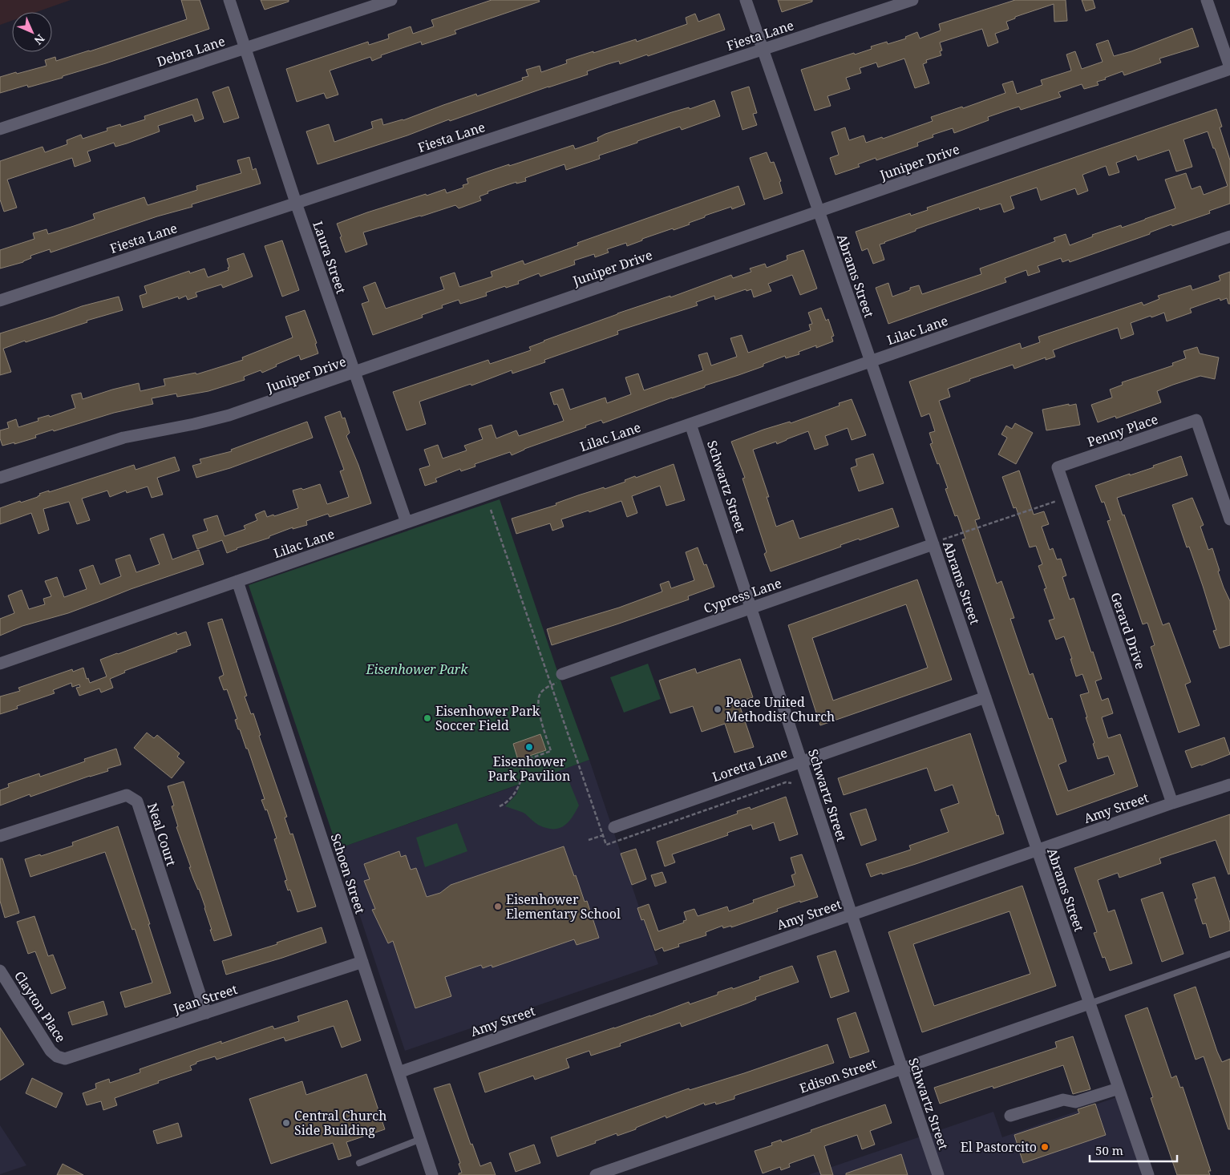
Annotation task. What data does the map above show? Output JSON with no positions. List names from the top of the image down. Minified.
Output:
{"streets":{"street":["Fiesta Lane","Debra Lane","Juniper Drive","Laura Street","Abrams Street","Lilac Lane","Penny Place","Schwartz Street","Cypress Lane","Gerard Drive","Loretta Lane","Amy Street","Neal Court","Schoen Street","Jean Street","Clayton Place","Edison Street"]},"crossings":[["Fiesta Lane","Laura Street"],["Fiesta Lane","Abrams Street"],["Debra Lane","Laura Street"],["Juniper Drive","Laura Street"],["Juniper Drive","Abrams Street"],["Laura Street","Lilac Lane"],["Abrams Street","Lilac Lane"],["Abrams Street","Cypress Lane"],["Abrams Street","Loretta Lane"],["Abrams Street","Amy Street"],["Abrams Street","Edison Street"],["Lilac Lane","Schwartz Street"],["Lilac Lane","Schoen Street"],["Penny Place","Gerard Drive"],["Schwartz Street","Cypress Lane"],["Schwartz Street","Loretta Lane"],["Schwartz Street","Amy Street"],["Schwartz Street","Edison Street"],["Gerard Drive","Amy Street"],["Amy Street","Schoen Street"],["Neal Court","Jean Street"],["Schoen Street","Jean Street"],["Jean Street","Clayton Place"]],"parks":["Eisenhower Park"],"places":["Peace United Methodist Church","Eisenhower Park Soccer Field","Eisenhower Park Pavilion","Eisenhower Elementary School","Central Church Side Building","El Pastorcito"],"scale_bar":"50 m","north":"bottom right"}
